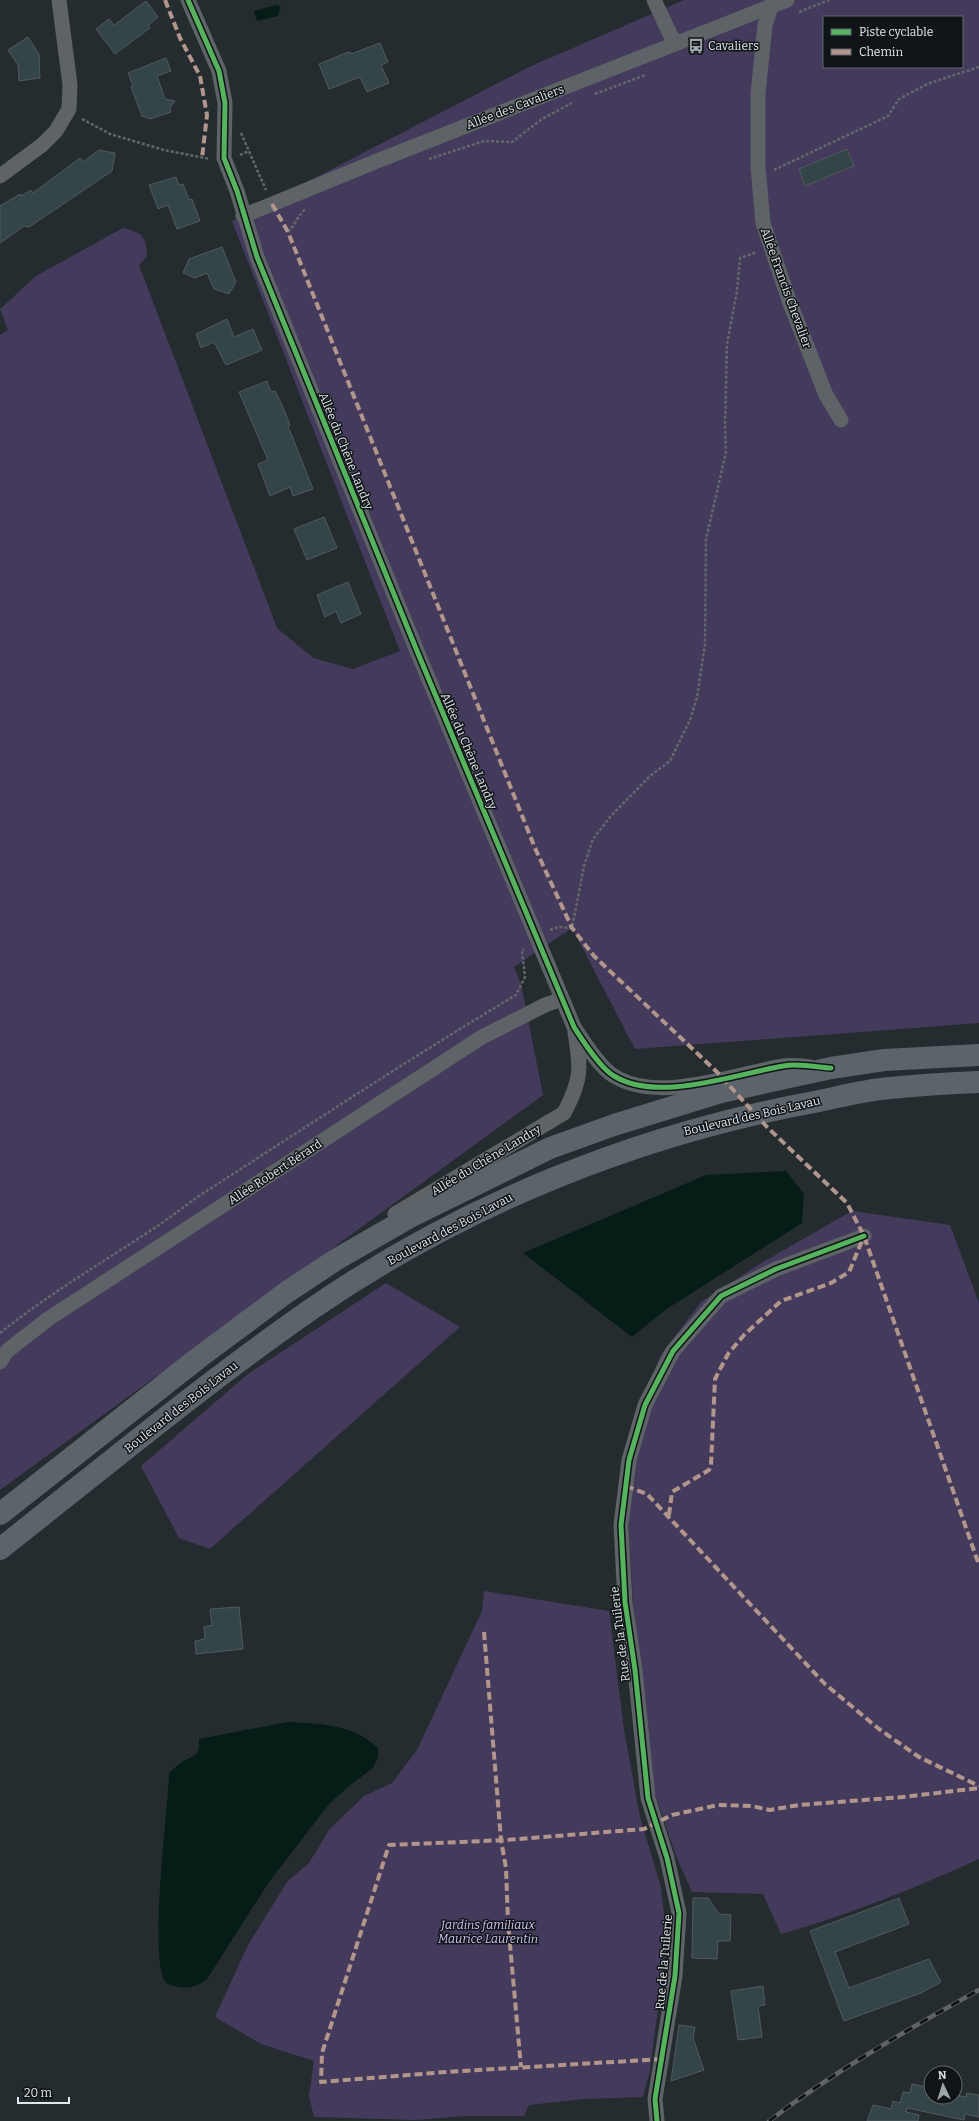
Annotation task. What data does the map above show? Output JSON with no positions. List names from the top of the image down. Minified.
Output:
{"streets":{"main road":["Boulevard des Bois Lavau"],"street":["Allée des Cavaliers","Allée Francis Chevalier","Allée du Chêne Landry","Allée Robert Bérard","Rue de la Tuilerie"]},"crossings":[["Allée des Cavaliers","Allée Francis Chevalier"],["Allée des Cavaliers","Allée du Chêne Landry"],["Allée du Chêne Landry","Allée Robert Bérard"]],"parks":["Jardins familiaux Maurice Laurentin"],"places":{"bus stop":["Cavaliers"]},"legend":["Piste cyclable","Chemin"],"scale_bar":"20 m","north":"top"}
